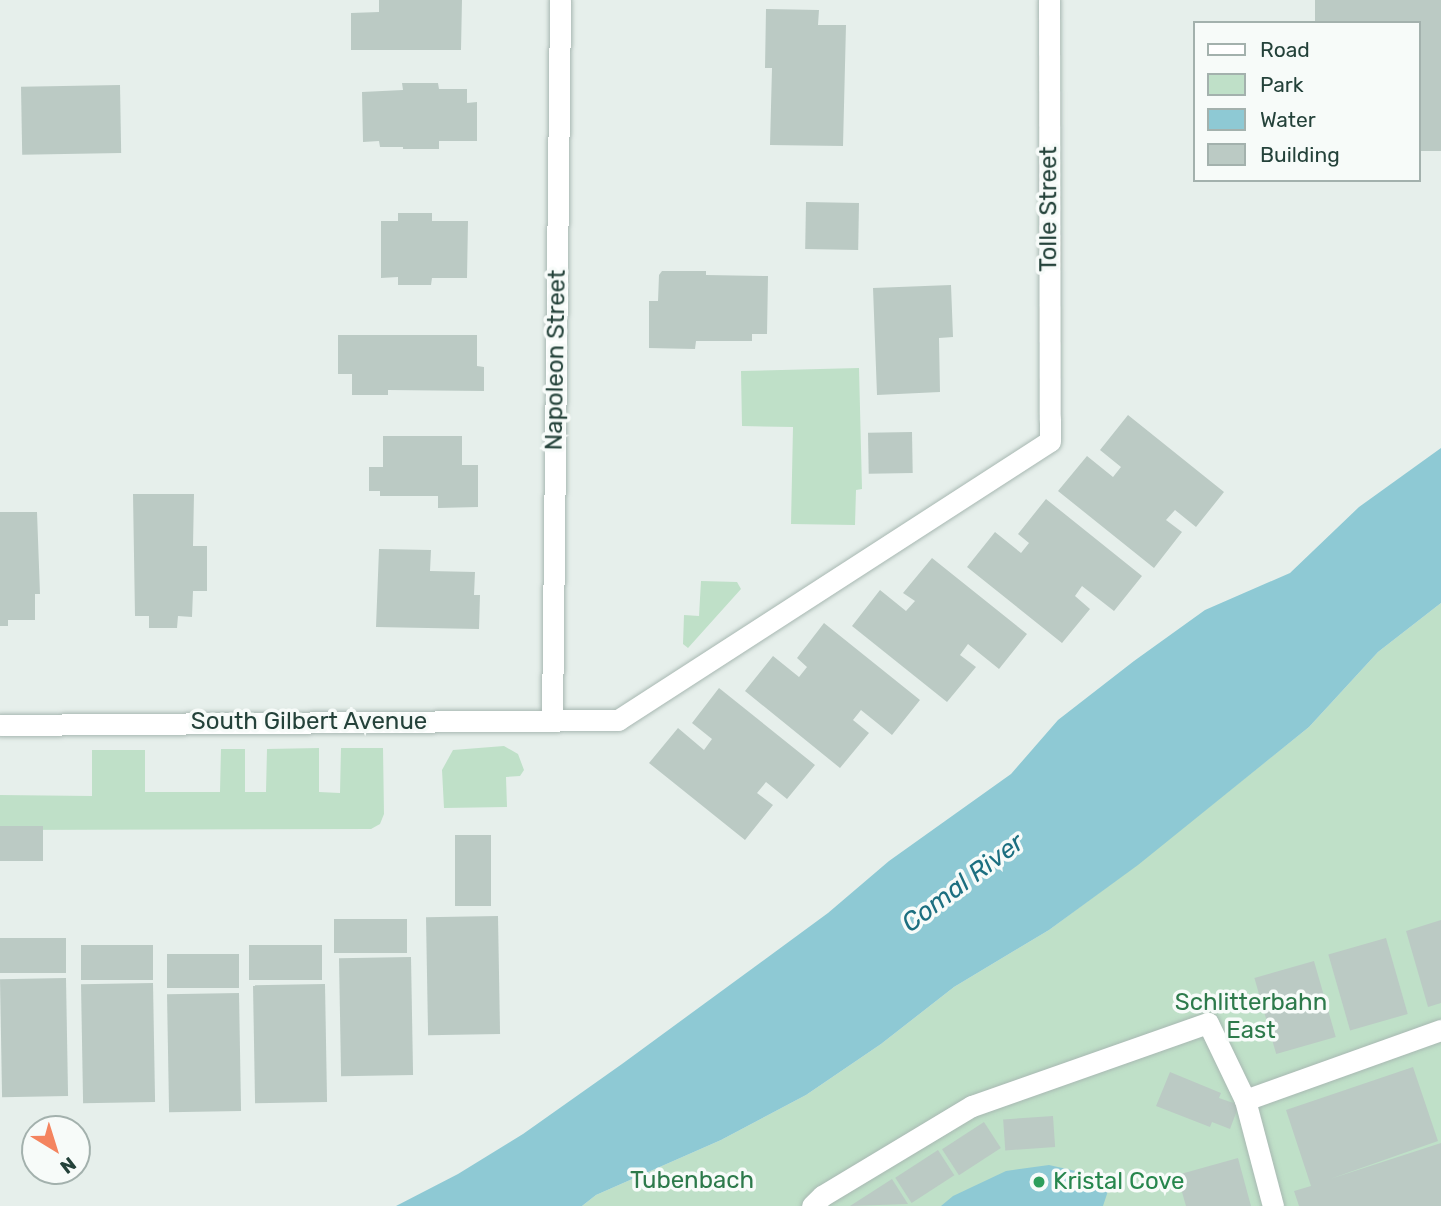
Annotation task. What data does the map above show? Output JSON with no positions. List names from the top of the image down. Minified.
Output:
{"streets":{"street":["Tolle Street","Napoleon Street","South Gilbert Avenue"]},"crossings":[["Tolle Street","South Gilbert Avenue"],["Napoleon Street","South Gilbert Avenue"]],"water":["Comal River"],"parks":["Schlitterbahn East","Tubenbach"],"places":["Kristal Cove"],"legend":["Road","Park","Water","Building"],"north":"bottom right"}
